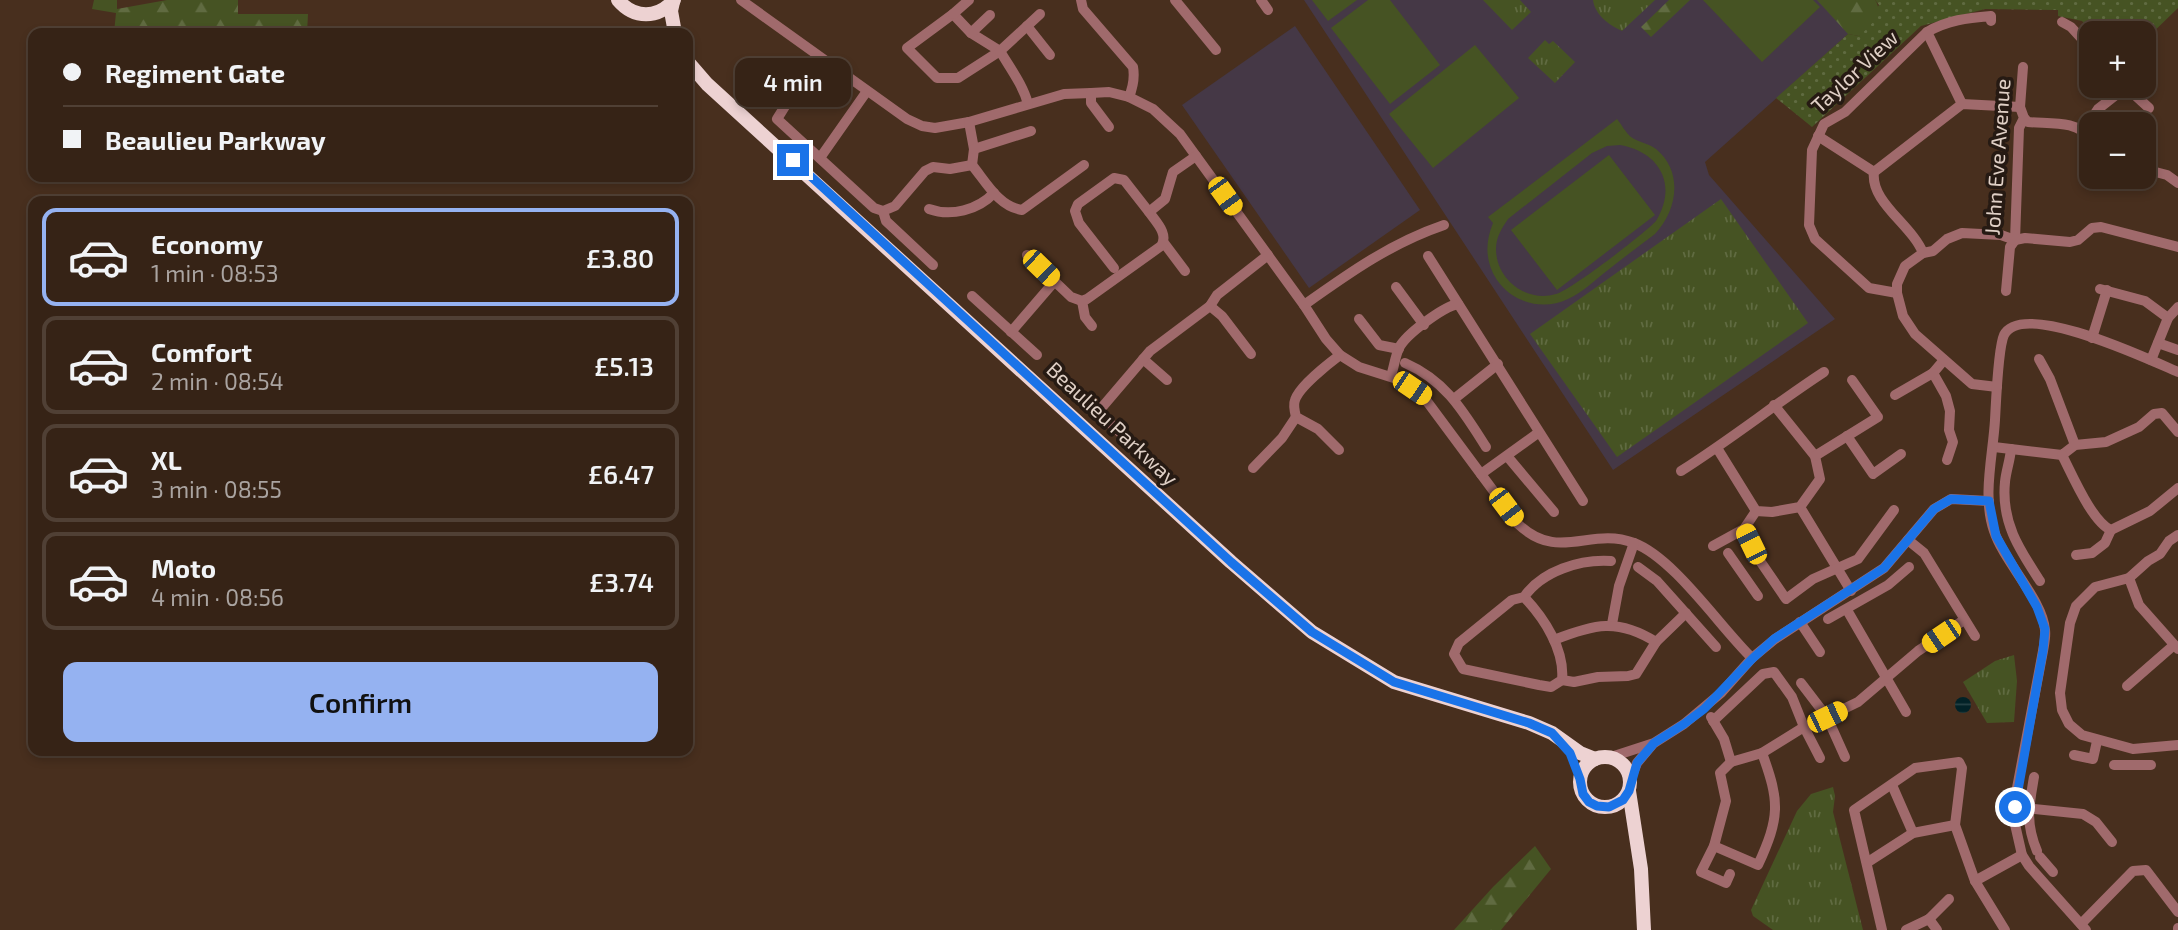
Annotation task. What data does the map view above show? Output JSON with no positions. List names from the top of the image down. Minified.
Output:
{"streets":{"highway":["Beaulieu Parkway"],"street":["Taylor View","John Eve Avenue"]},"page":{"map_buttons":["+","−"],"banner":["Regiment Gate","Beaulieu Parkway"],"bubble":"4 min","list":[{"name":"Economy","note":"1 min · 08:53","value":"£3.80"},{"name":"Comfort","note":"2 min · 08:54","value":"£5.13"},{"name":"XL","note":"3 min · 08:55","value":"£6.47"},{"name":"Moto","note":"4 min · 08:56","value":"£3.74"}],"buttons":"Confirm"}}
